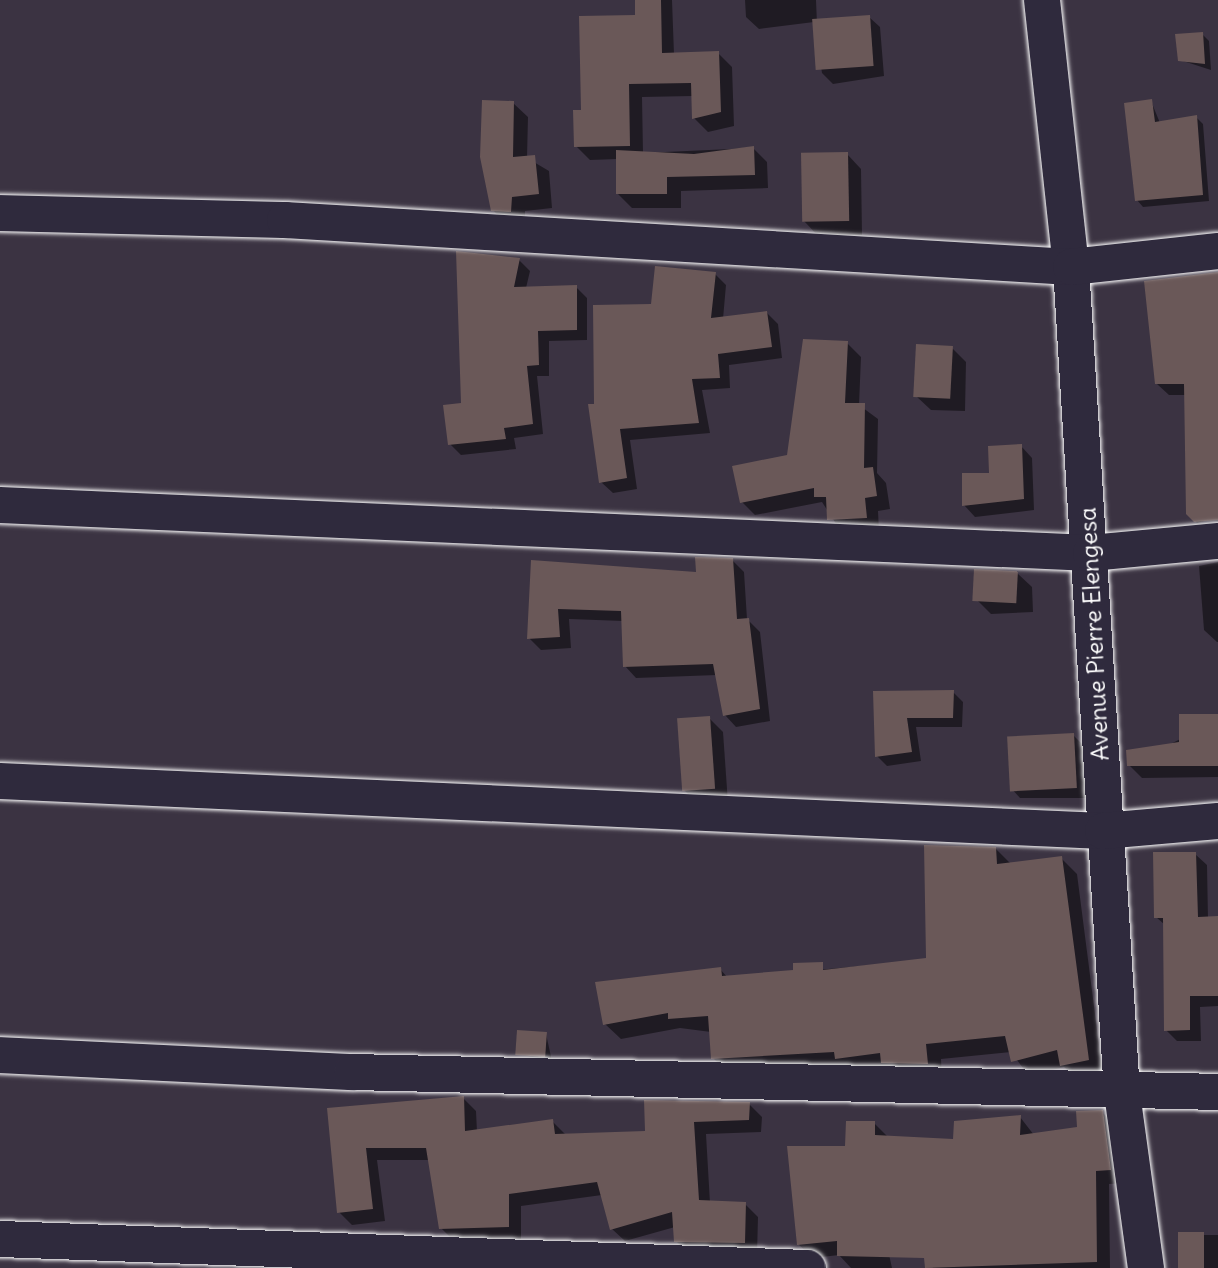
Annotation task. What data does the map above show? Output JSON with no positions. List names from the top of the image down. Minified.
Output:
{"streets":{"street":["Avenue Pierre Elengesa"]}}
